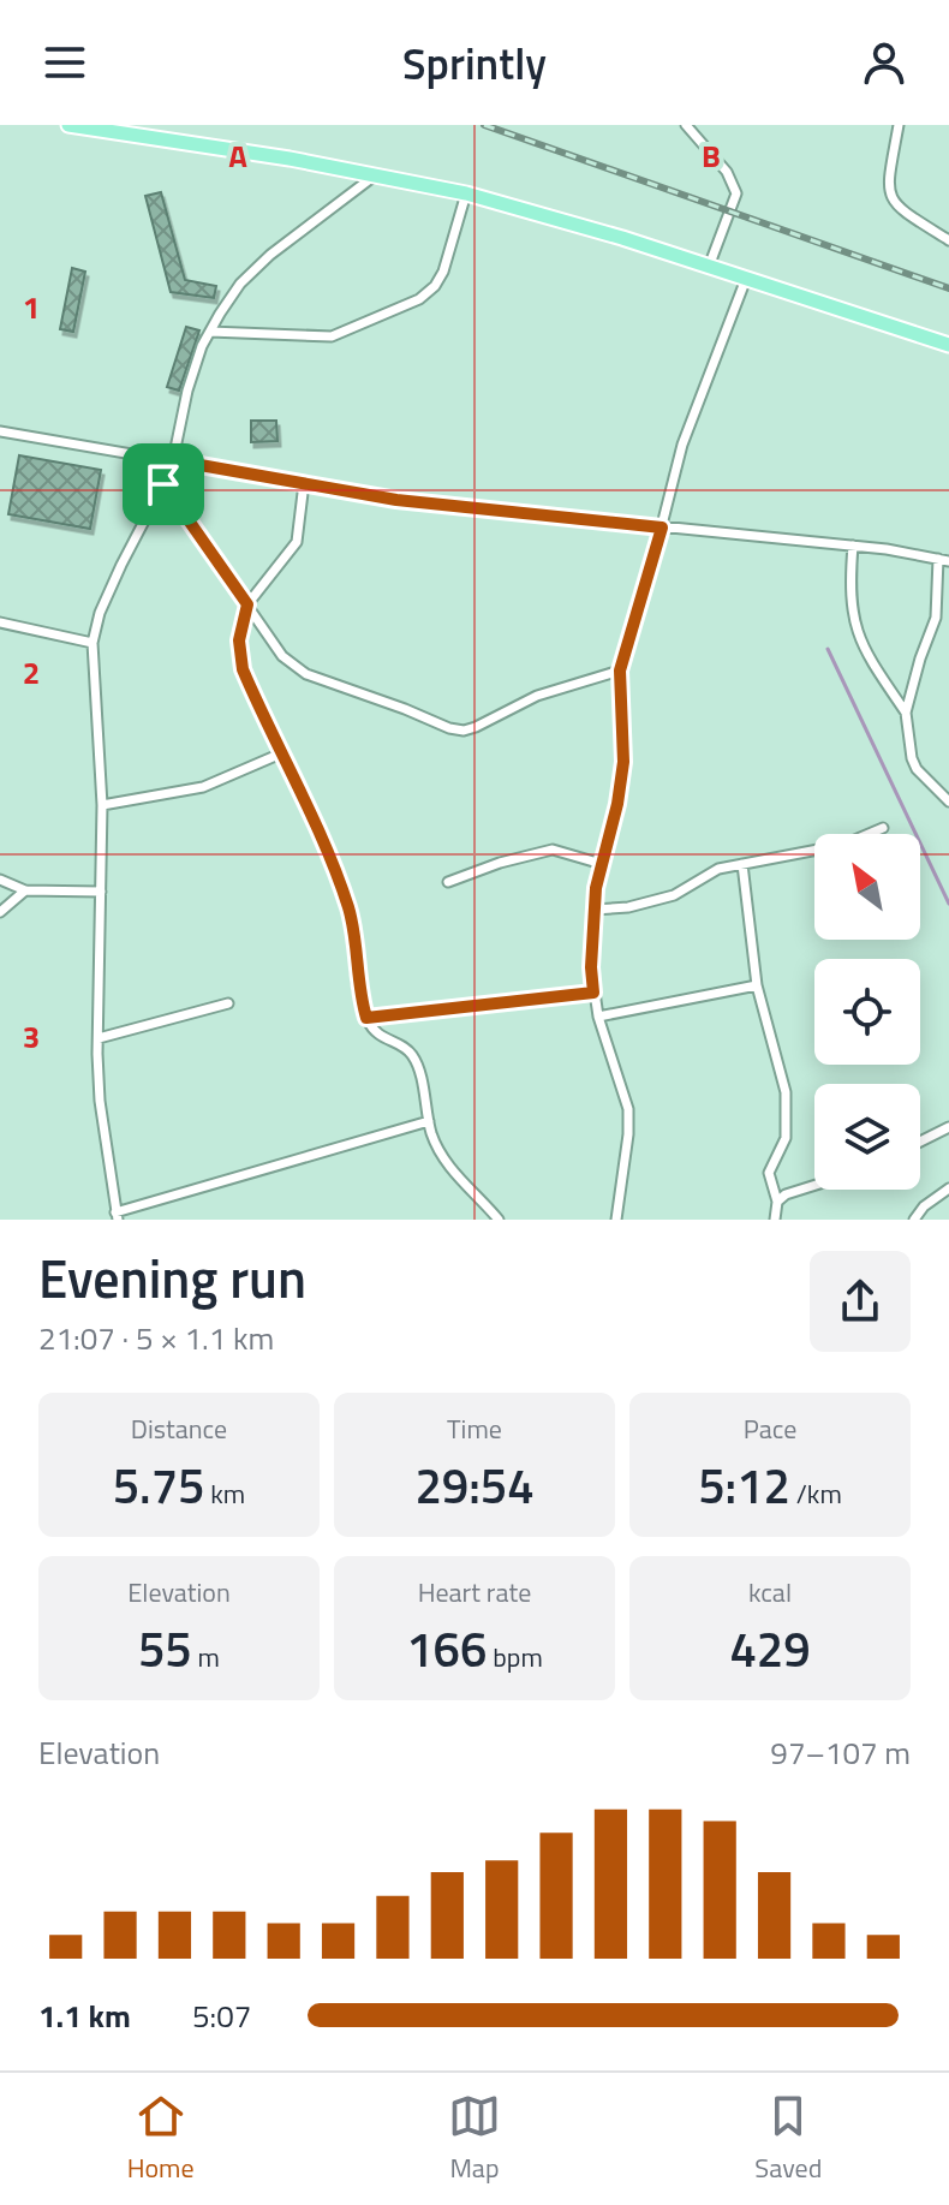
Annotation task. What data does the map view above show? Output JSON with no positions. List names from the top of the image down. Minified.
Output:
{"north":"top left","page":{"header":"Sprintly","heading":["Evening run","21:07 · 5 × 1.1 km"],"stats":[["Distance","5.75 km"],["Time","29:54"],["Pace","5:12 /km"],["Elevation","55 m"],["Heart rate","166 bpm"],["kcal","429"]],"chart":["Elevation","97–107 m"],"list":[{"name":"1.1 km","note":"5:07"}],"tabs":["Home","Map","Saved"]},"grid":{"columns":["A","B"],"rows":["1","2","3"]}}
